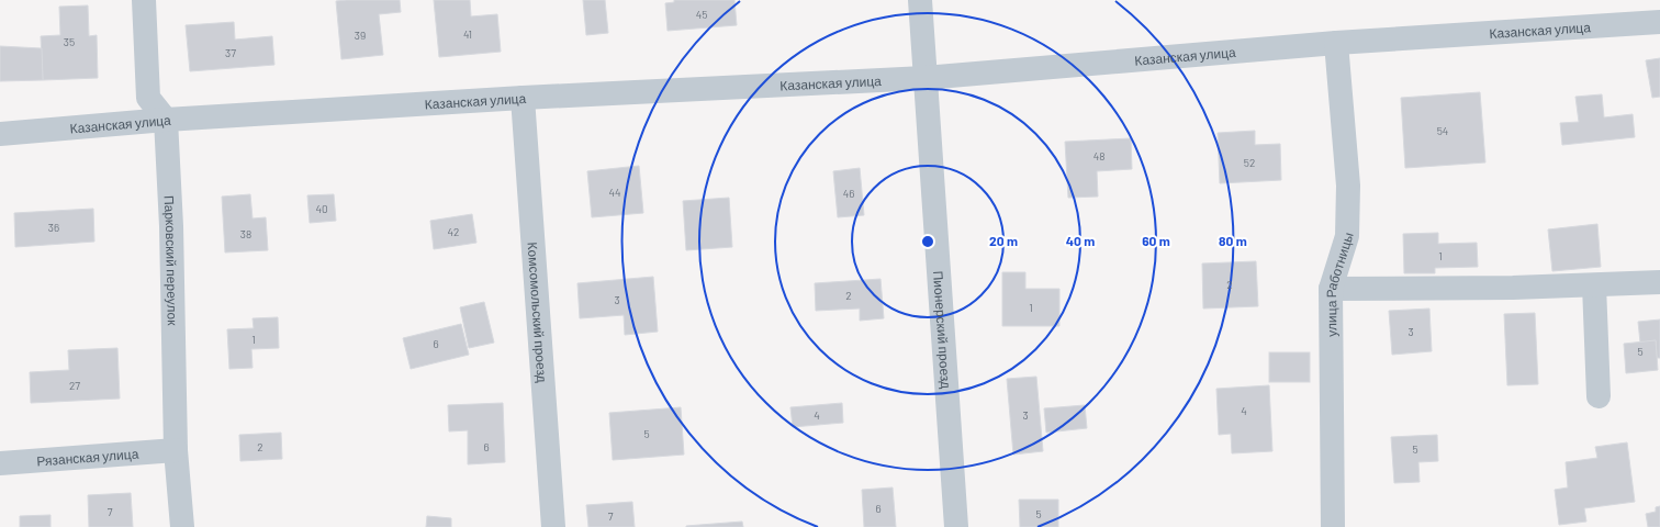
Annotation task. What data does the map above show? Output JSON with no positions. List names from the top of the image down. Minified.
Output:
{"streets":{"street":["Казанская улица","Парковский переулок","улица Работницы","Комсомольский проезд","Пионерский проезд","Рязанская улица"]},"crossings":[["Казанская улица","Парковский переулок"],["Казанская улица","улица Работницы"],["Казанская улица","Комсомольский проезд"],["Казанская улица","Пионерский проезд"],["Парковский переулок","Рязанская улица"]],"house_numbers":["45","41","39","35","37","54","48","52","44","46","40","36","42","38","1","2","2","3","1","3","1","6","5","27","4","4","3","5","2","6","5","6","7","5","7"],"rings":["20 m","40 m","60 m","80 m"]}
